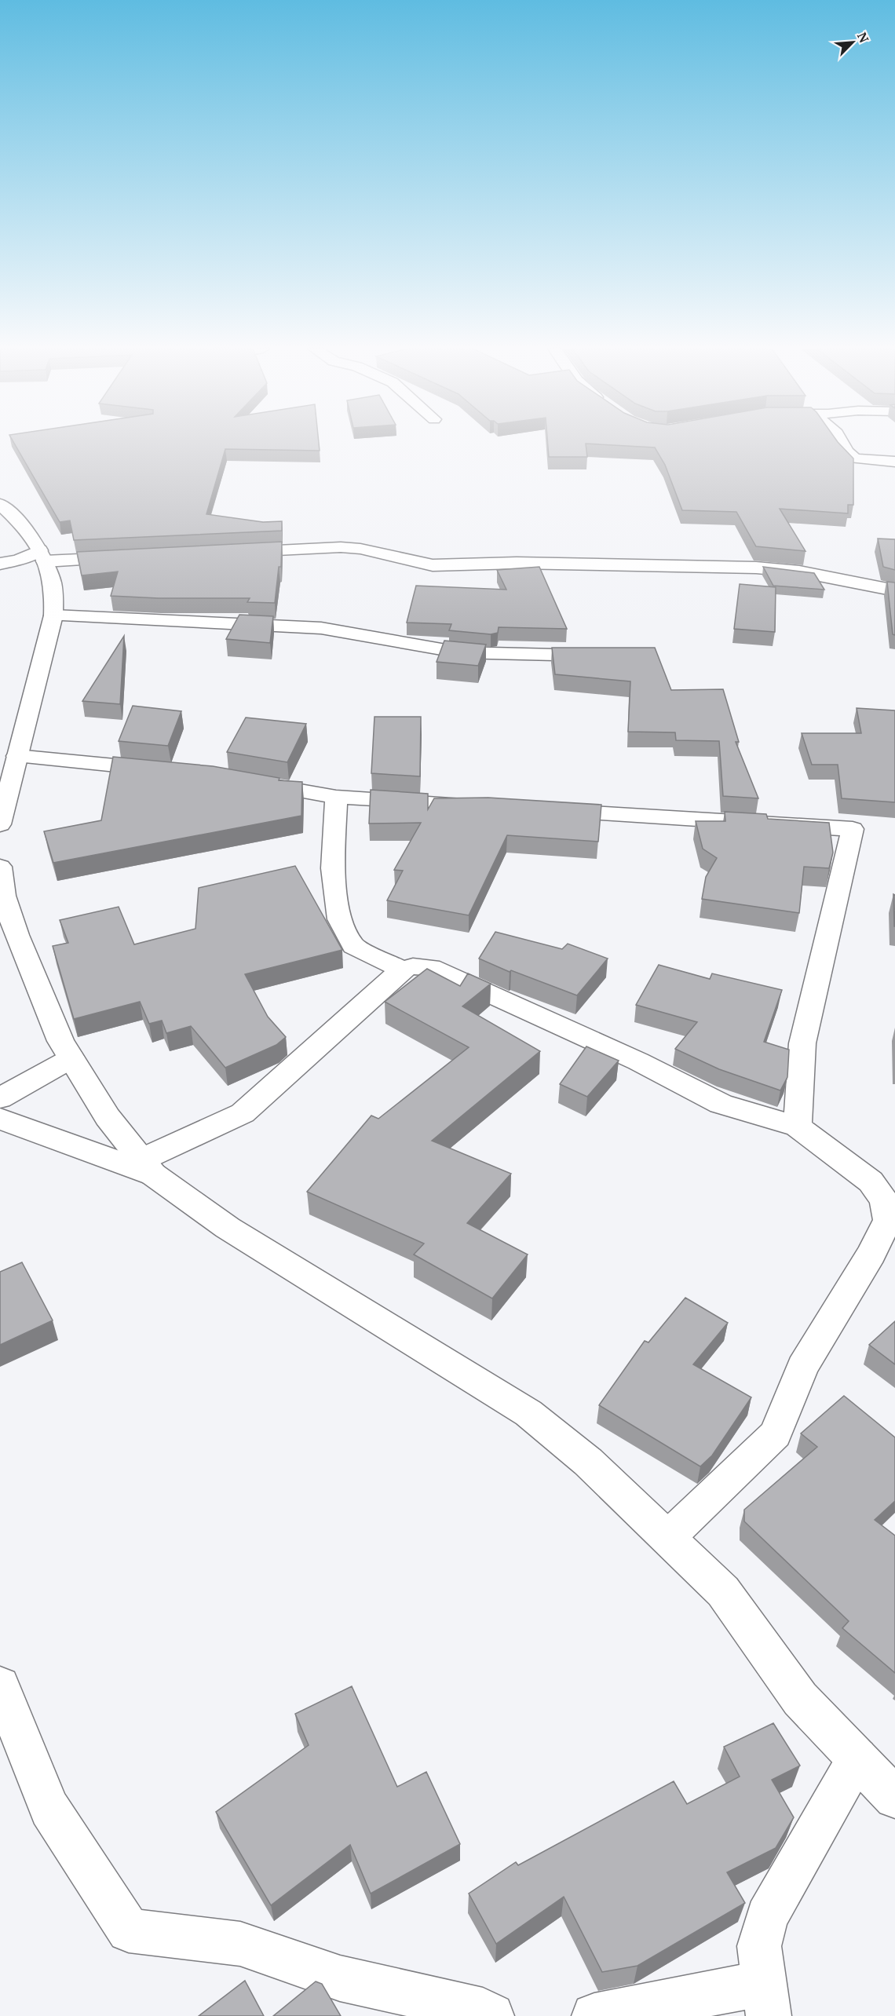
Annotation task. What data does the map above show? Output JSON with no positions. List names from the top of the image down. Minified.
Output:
{"north":"top right"}
